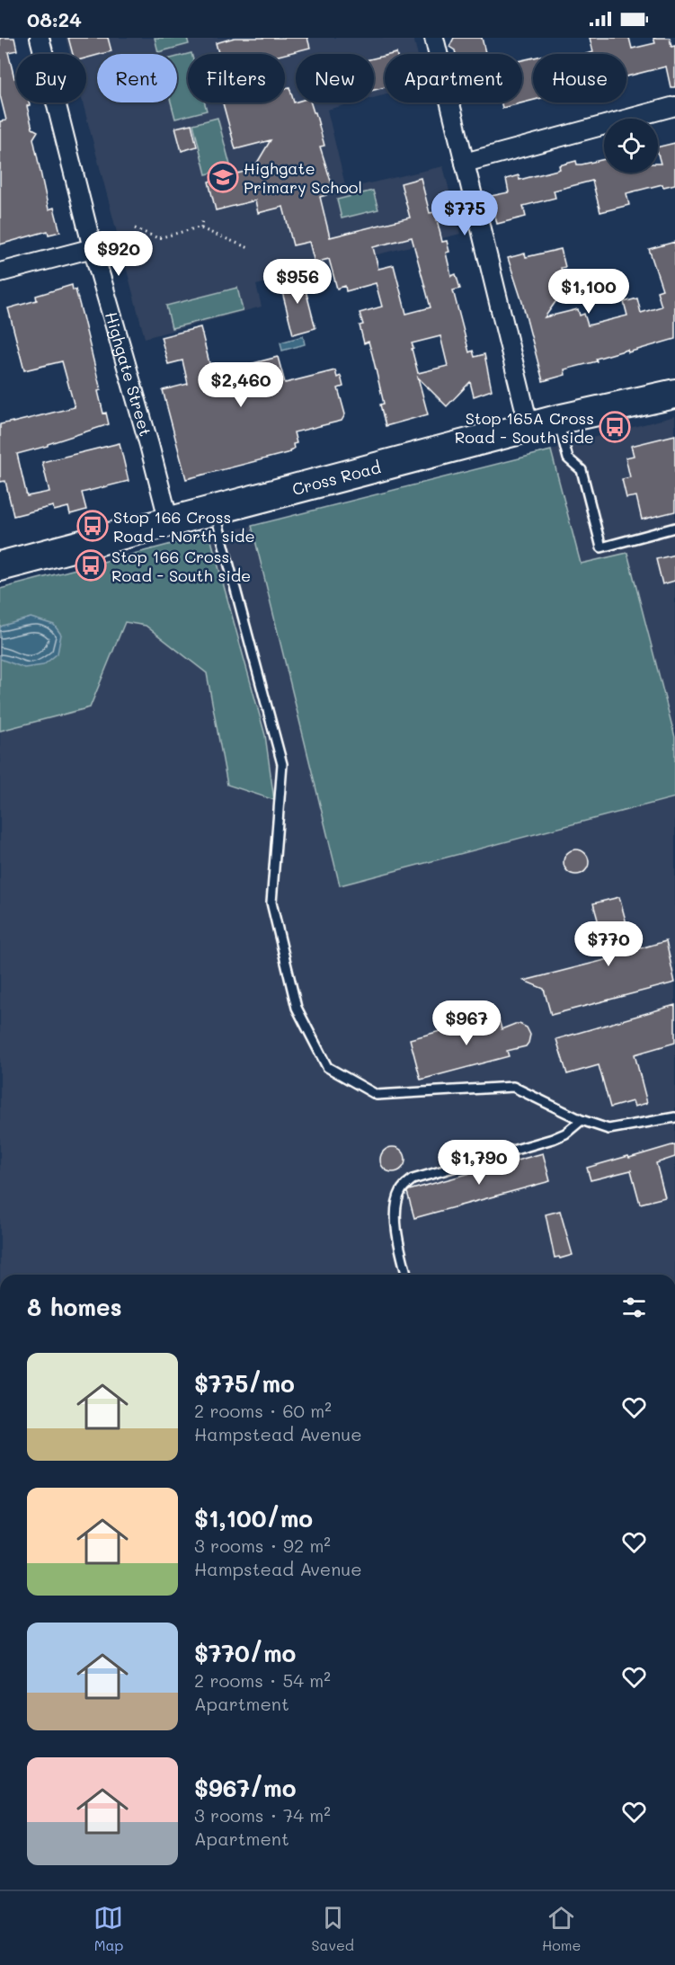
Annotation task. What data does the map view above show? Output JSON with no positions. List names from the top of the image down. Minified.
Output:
{"streets":{"highway":["Cross Road"],"street":["Highgate Street"]},"crossings":[["Highgate Street","Cross Road"]],"places":{"school or university":["Highgate Primary School"],"bus stop":["Stop 165A Cross Road - South side","Stop 166 Cross Road - North side","Stop 166 Cross Road - South side"]},"page":{"status":"08:24","chip":["Buy","Rent","Filters","New","Apartment","House"],"price":["$775","$920","$956","$1,100","$2,460","$770","$967","$1,790"],"heading":"8 homes","list":[{"name":"$775/mo","note":"2 rooms · 60 m² · Hampstead Avenue"},{"name":"$1,100/mo","note":"3 rooms · 92 m² · Hampstead Avenue"},{"name":"$770/mo","note":"2 rooms · 54 m² · Apartment"},{"name":"$967/mo","note":"3 rooms · 74 m² · Apartment"}],"tabs":["Map","Saved","Home"]}}
